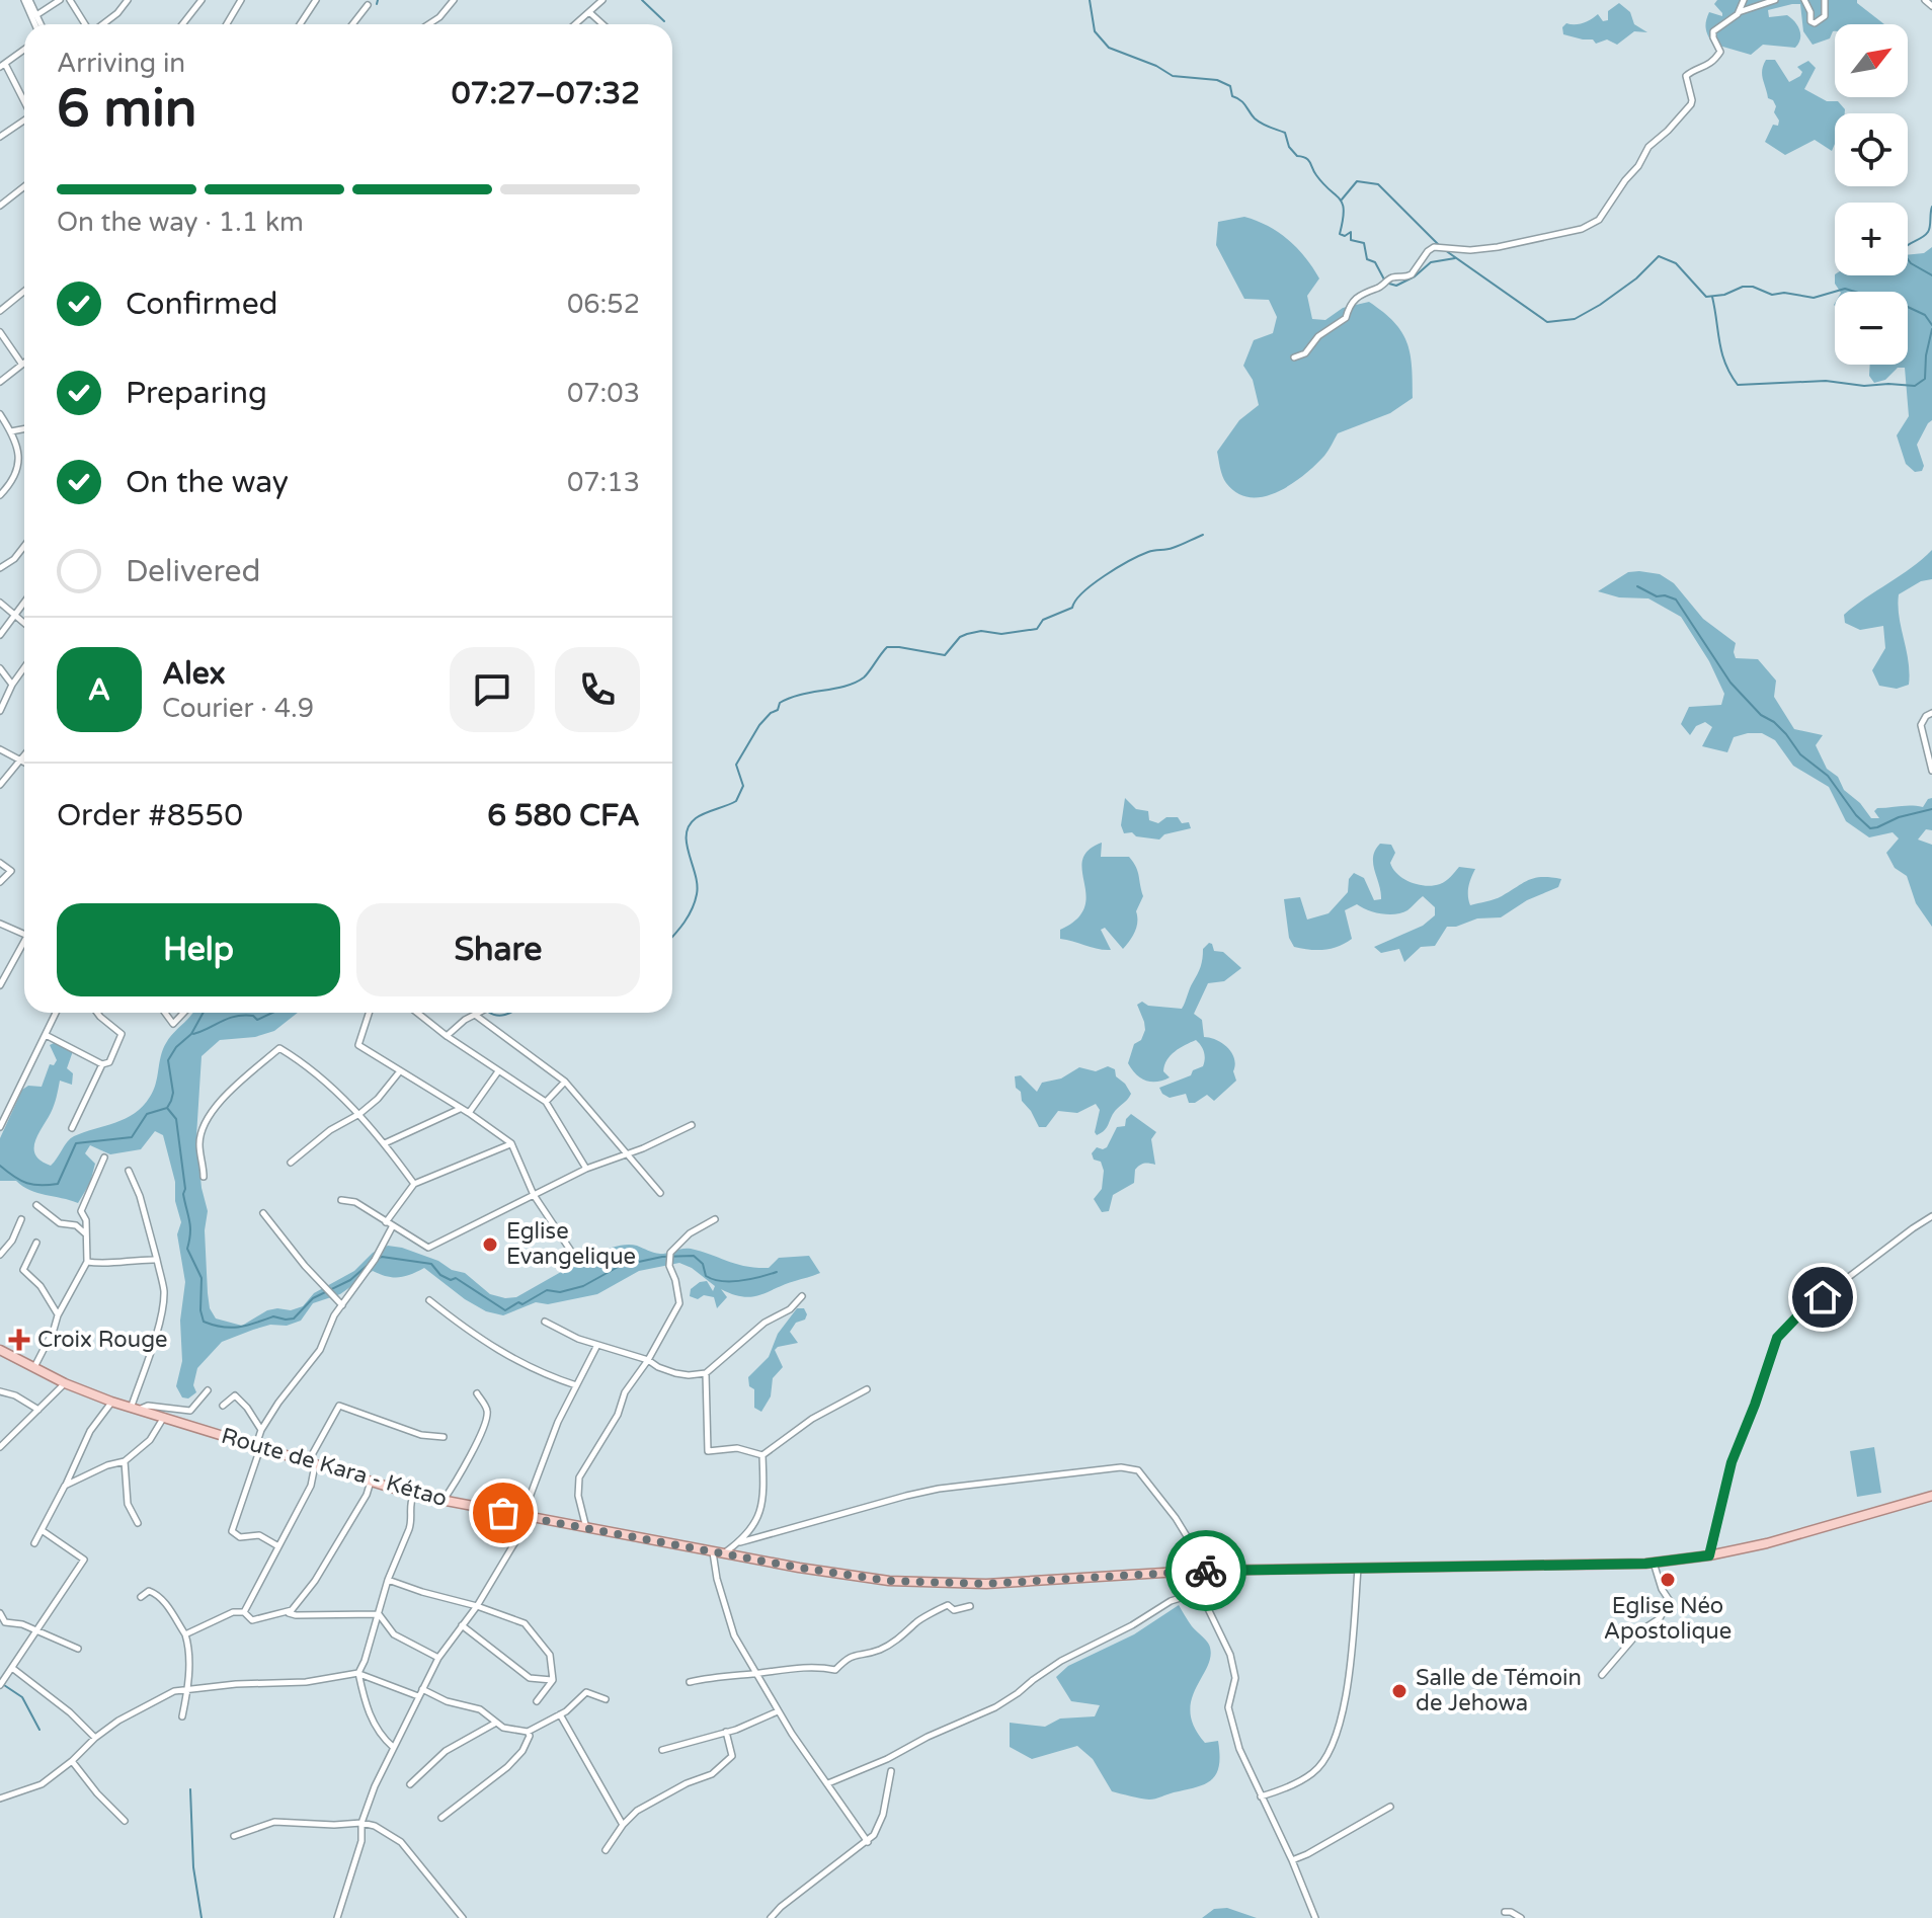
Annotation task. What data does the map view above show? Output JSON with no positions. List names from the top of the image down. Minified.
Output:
{"streets":{"main road":["Route de Kara - Kétao"]},"places":{"other":["Eglise Evangelique","Eglise Néo Apostolique","Salle de Témoin de Jehowa"],"health":["Croix Rouge"]},"north":"top right","page":{"map_buttons":["+","−"],"heading":["6 min","Arriving in","07:27–07:32"],"panel":["Alex","Courier · 4.9","Order #8550","6 580 CFA"],"bar":"On the way · 1.1 km","list":[["Confirmed","06:52"],["Preparing","07:03"],["On the way","07:13"],"Delivered"],"round":"A","buttons":["Help","Share"]}}
